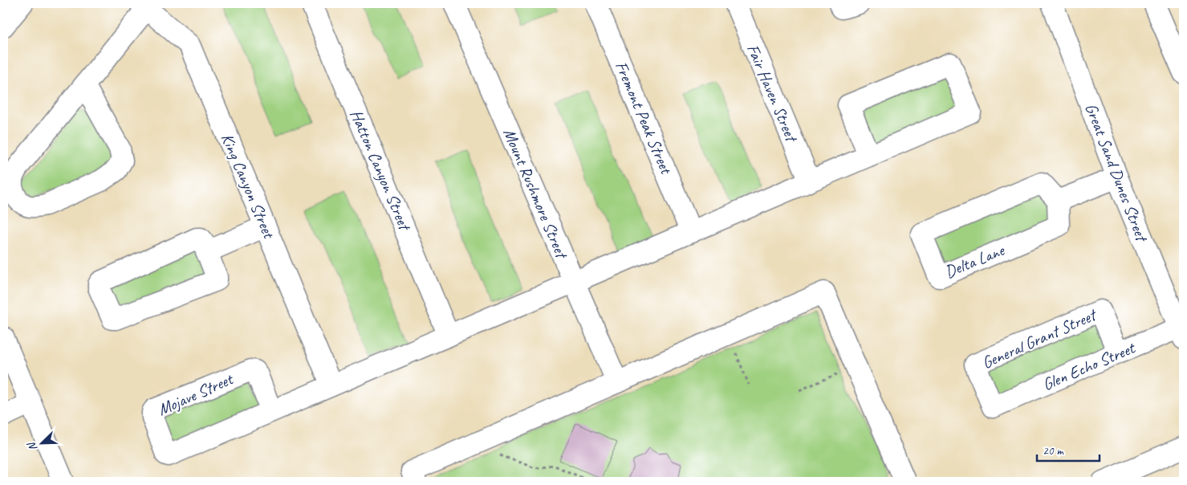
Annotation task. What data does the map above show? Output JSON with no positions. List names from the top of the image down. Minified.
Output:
{"streets":{"street":["Fair Haven Street","Fremont Peak Street","Hatton Canyon Street","Great Sand Dunes Street","King Canyon Street","Mount Rushmore Street","Delta Lane","General Grant Street","Glen Echo Street","Mojave Street"]},"crossings":[["Fair Haven Street","Mojave Street"],["Fremont Peak Street","Mojave Street"],["Hatton Canyon Street","Mojave Street"],["Great Sand Dunes Street","Glen Echo Street"],["King Canyon Street","Mojave Street"],["Mount Rushmore Street","Mojave Street"],["General Grant Street","Glen Echo Street"]],"scale_bar":"20 m","north":"bottom left"}
